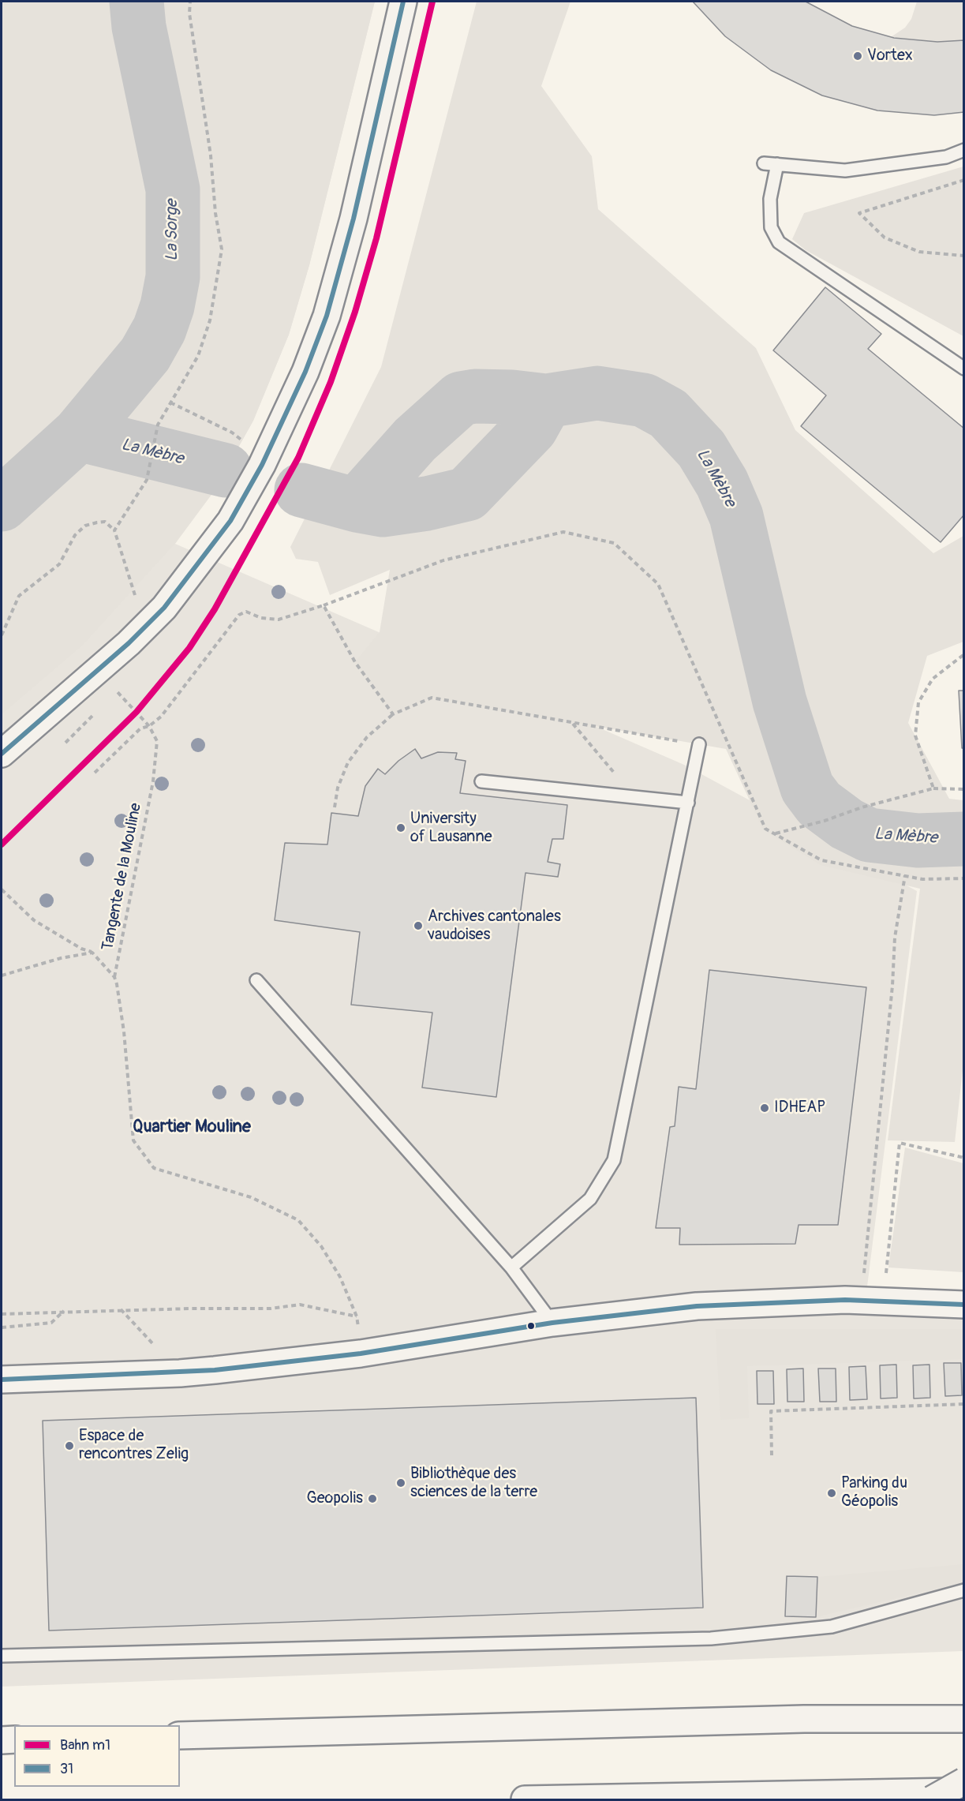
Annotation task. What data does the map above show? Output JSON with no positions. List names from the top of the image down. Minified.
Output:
{"streets":{"path":["Tangente de la Mouline"]},"districts":["Quartier Mouline"],"water":["La Sorge","La Mèbre"],"places":["Vortex","University of Lausanne","Archives cantonales vaudoises","IDHEAP","Espace de rencontres Zelig","Bibliothèque des sciences de la terre","Parking du Géopolis","Geopolis"],"lines":["rail line m1","transit line 31"],"legend":["Bahn m1","31"]}
